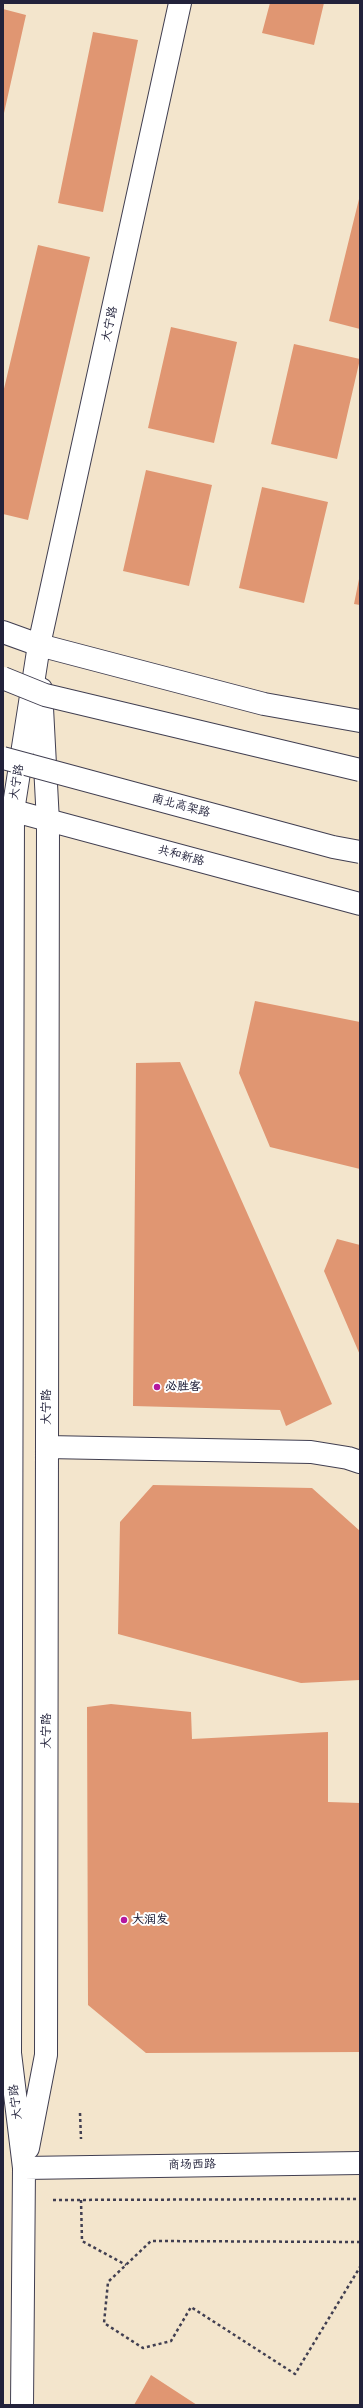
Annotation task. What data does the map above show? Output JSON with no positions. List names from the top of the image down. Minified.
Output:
{"streets":{"main road":["大宁路","南北高架路","共和新路","商场西路"]},"crossings":[["大宁路","共和新路"],["大宁路","商场西路"]],"places":["必胜客","大润发"]}
